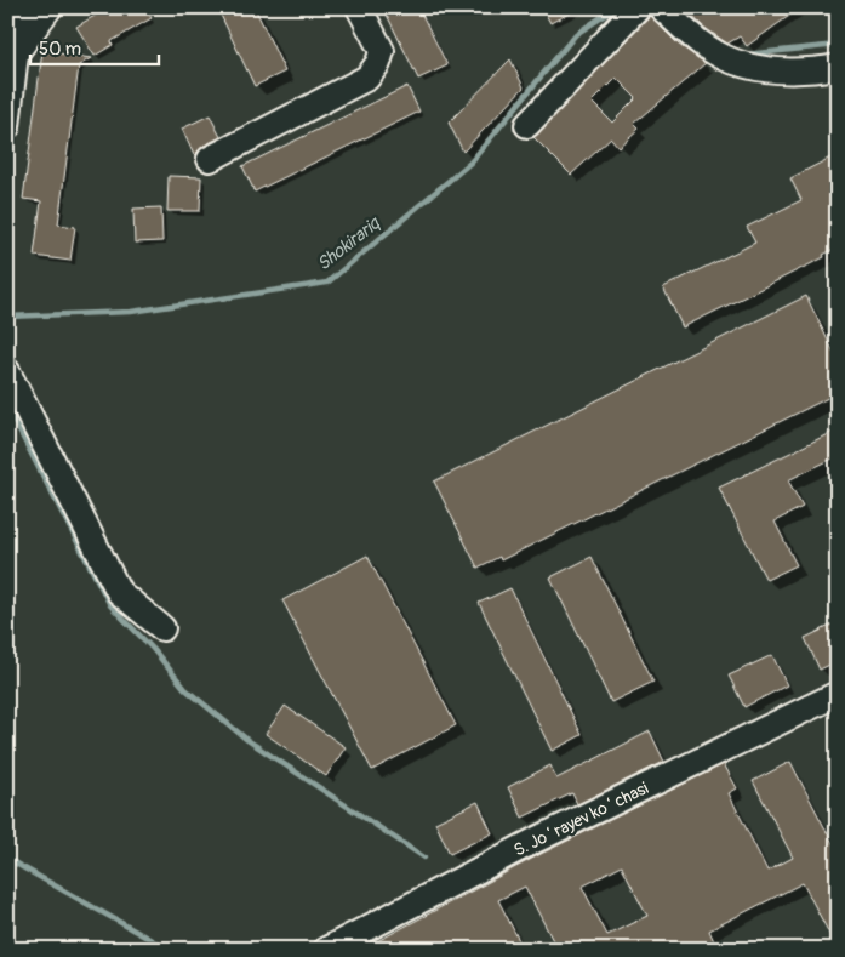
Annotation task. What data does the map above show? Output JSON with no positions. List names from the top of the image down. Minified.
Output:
{"streets":{"street":["S. Joʻrayev koʻchasi"]},"water":["Shokirariq"],"scale_bar":"50 m"}
